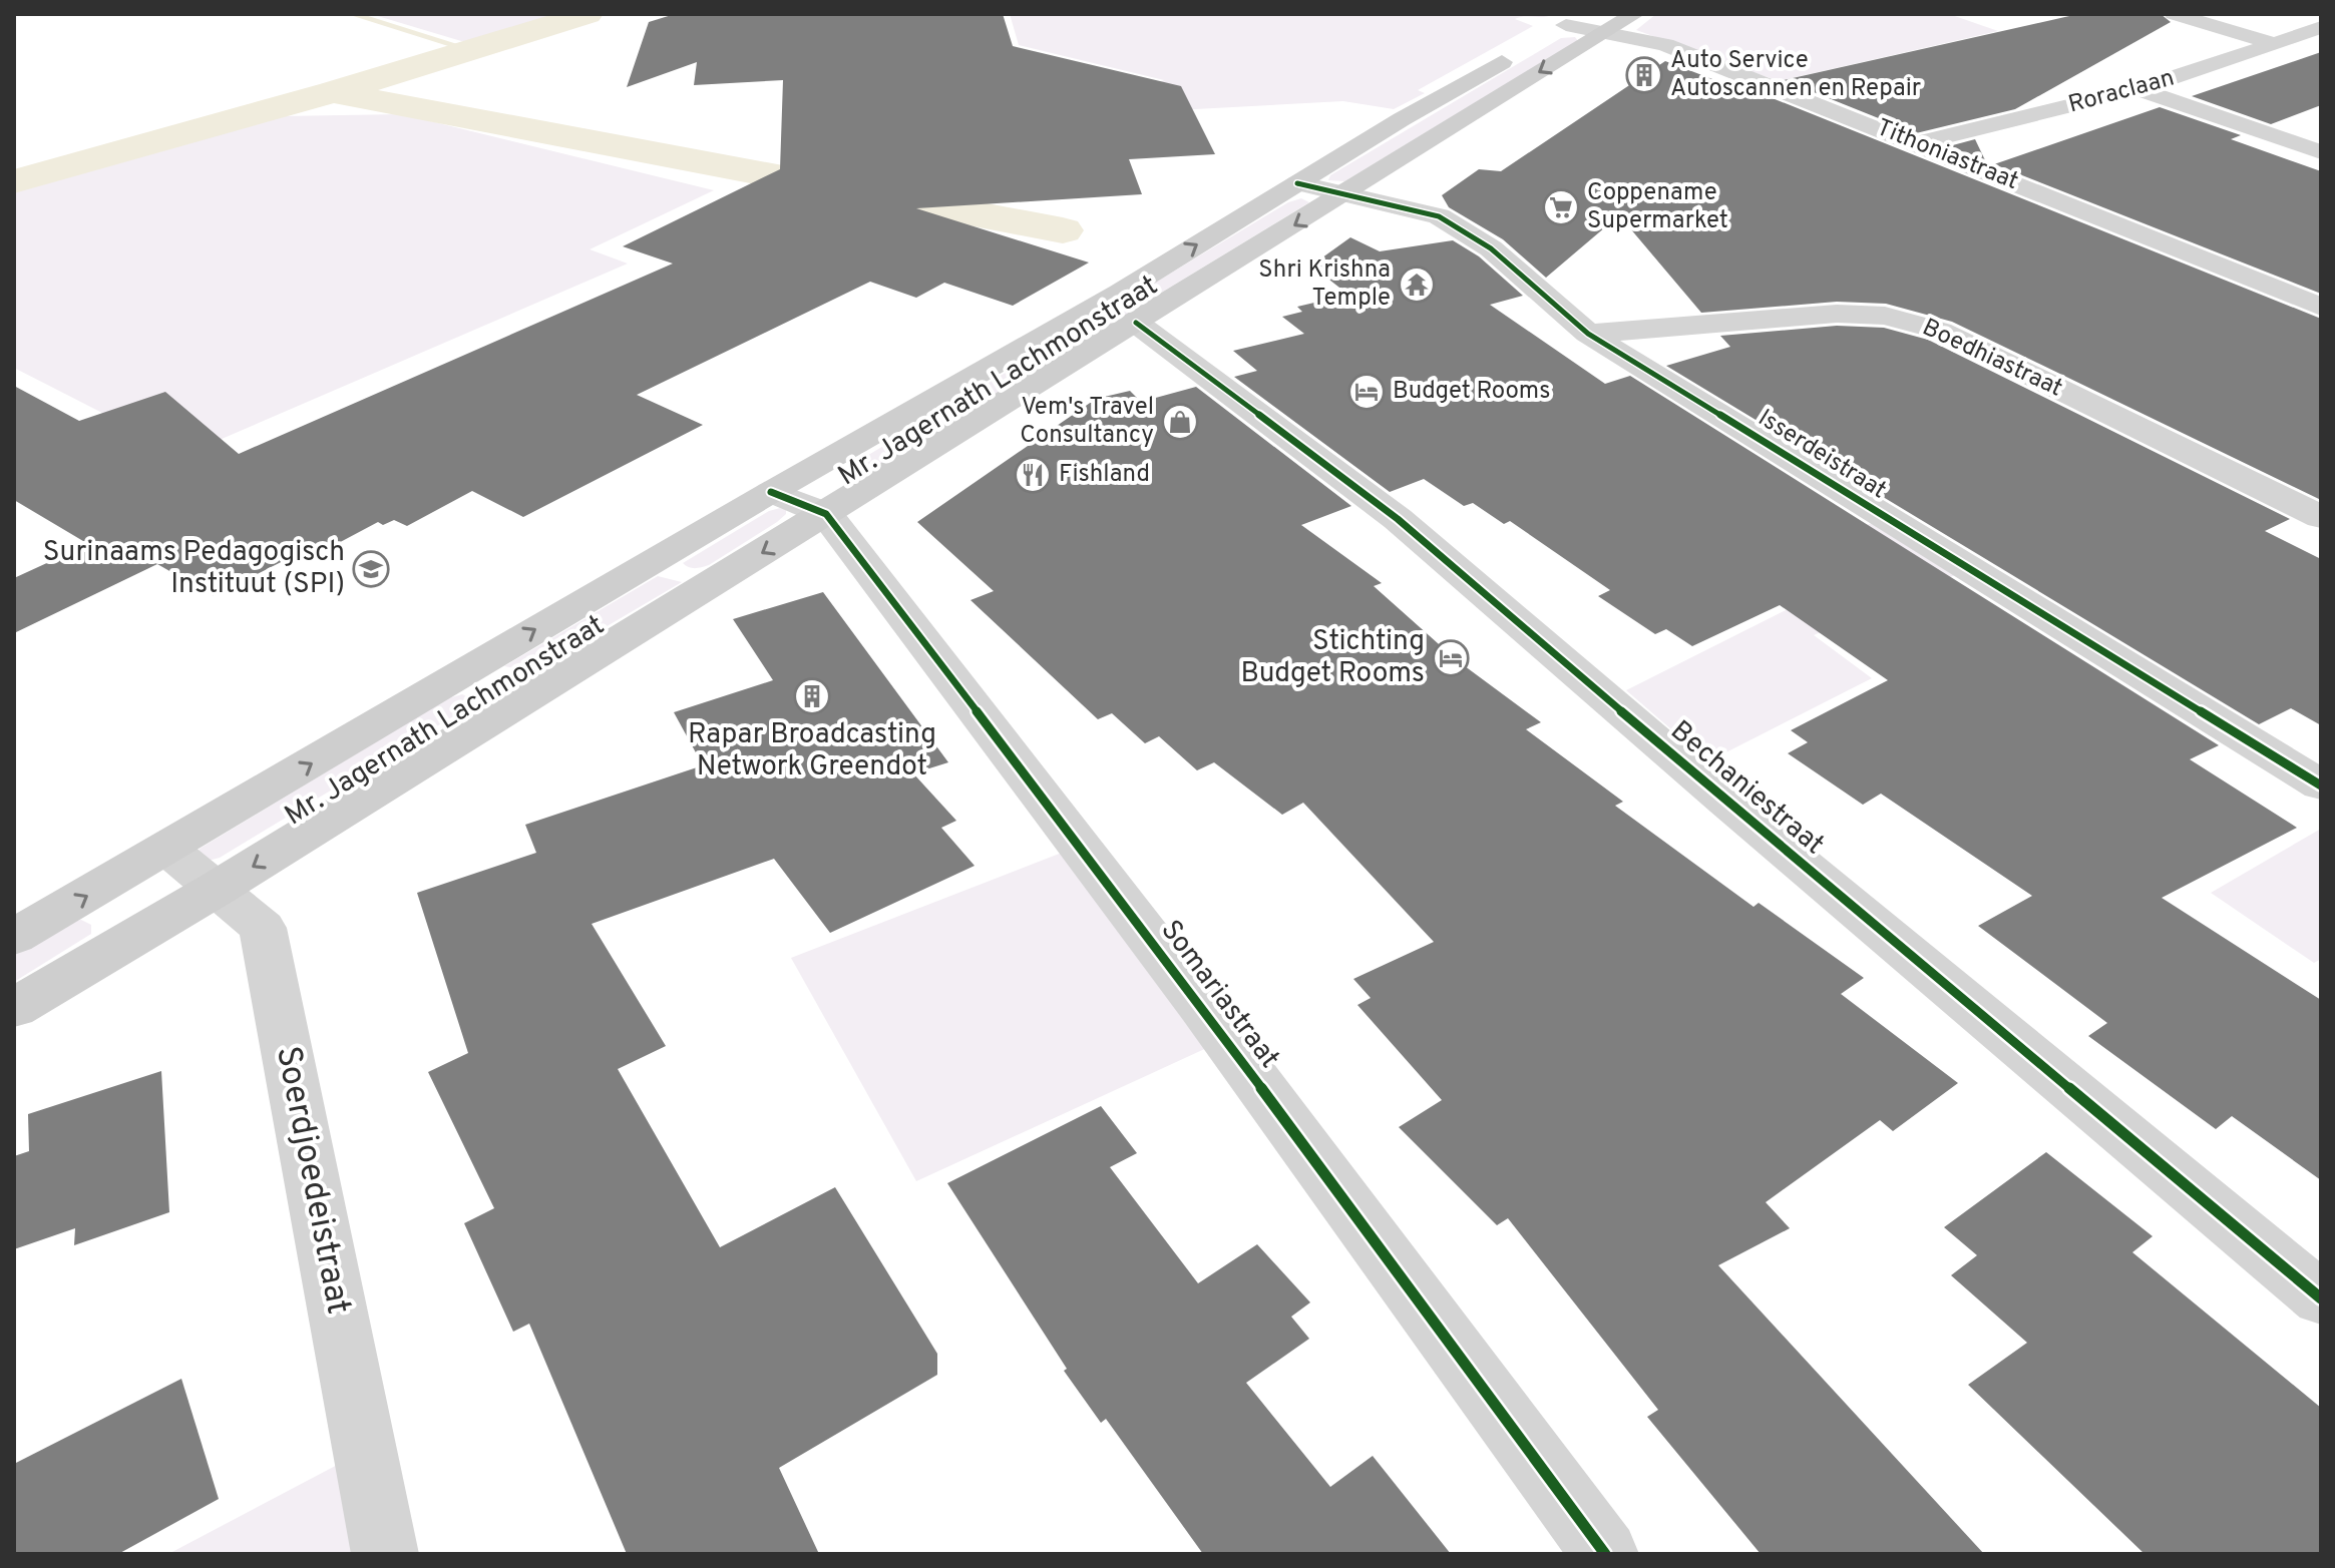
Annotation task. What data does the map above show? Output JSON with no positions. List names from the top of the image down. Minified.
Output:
{"streets":{"main road":["Mr. Jagernath Lachmonstraat"],"street":["Roraclaan","Tithoniastraat","Boedhiastraat","Isserdeistraat","Bechaniestraat","Somariastraat","Soerdjoedeistraat"]},"crossings":[["Roraclaan","Tithoniastraat"],["Tithoniastraat","Mr. Jagernath Lachmonstraat"],["Boedhiastraat","Isserdeistraat"],["Mr. Jagernath Lachmonstraat","Isserdeistraat"],["Mr. Jagernath Lachmonstraat","Bechaniestraat"],["Mr. Jagernath Lachmonstraat","Somariastraat"],["Mr. Jagernath Lachmonstraat","Soerdjoedeistraat"]],"places":{"building":["Auto Service Autoscannen en Repair","Rapar Broadcasting Network Greendot"],"supermarket":["Coppename Supermarket"],"temple":["Shri Krishna Temple"],"hotel":["Budget Rooms","Stichting Budget Rooms"],"shop":["Vem's Travel Consultancy"],"restaurant":["Fishland"],"school or university":["Surinaams Pedagogisch Instituut (SPI)"]}}
